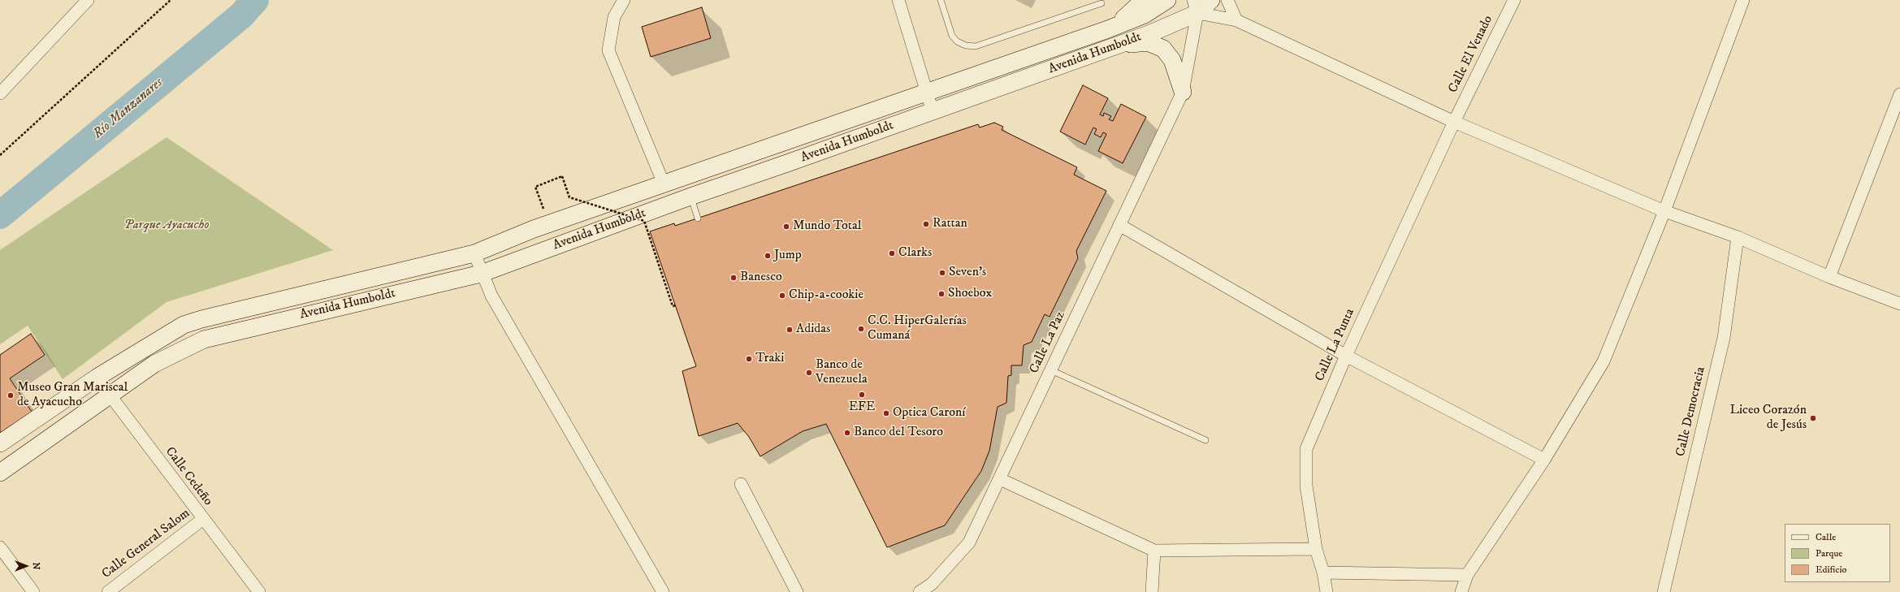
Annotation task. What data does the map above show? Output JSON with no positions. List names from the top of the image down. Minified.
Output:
{"streets":{"main road":["Avenida Humboldt"],"street":["Calle El Venado","Calle La Paz","Calle La Punta","Calle Democracia","Calle Cedeño","Calle General Salom"]},"crossings":[["Avenida Humboldt","Calle La Paz"],["Avenida Humboldt","Calle Cedeño"],["Calle El Venado","Calle La Punta"],["Calle Cedeño","Calle General Salom"]],"water":["Río Manzanares"],"parks":["Parque Ayacucho"],"places":["Rattan","Mundo Total","Clarks","Jump","Seven's","Banesco","Shoebox","Chip-a-cookie","C.C. HiperGalerías Cumaná","Adidas","Traki","Banco de Venezuela","EFE","Museo Gran Mariscal de Ayacucho","Optica Caroní","Liceo Corazón de Jesús","Banco del Tesoro"],"legend":["Calle","Parque","Edificio"],"north":"right"}
